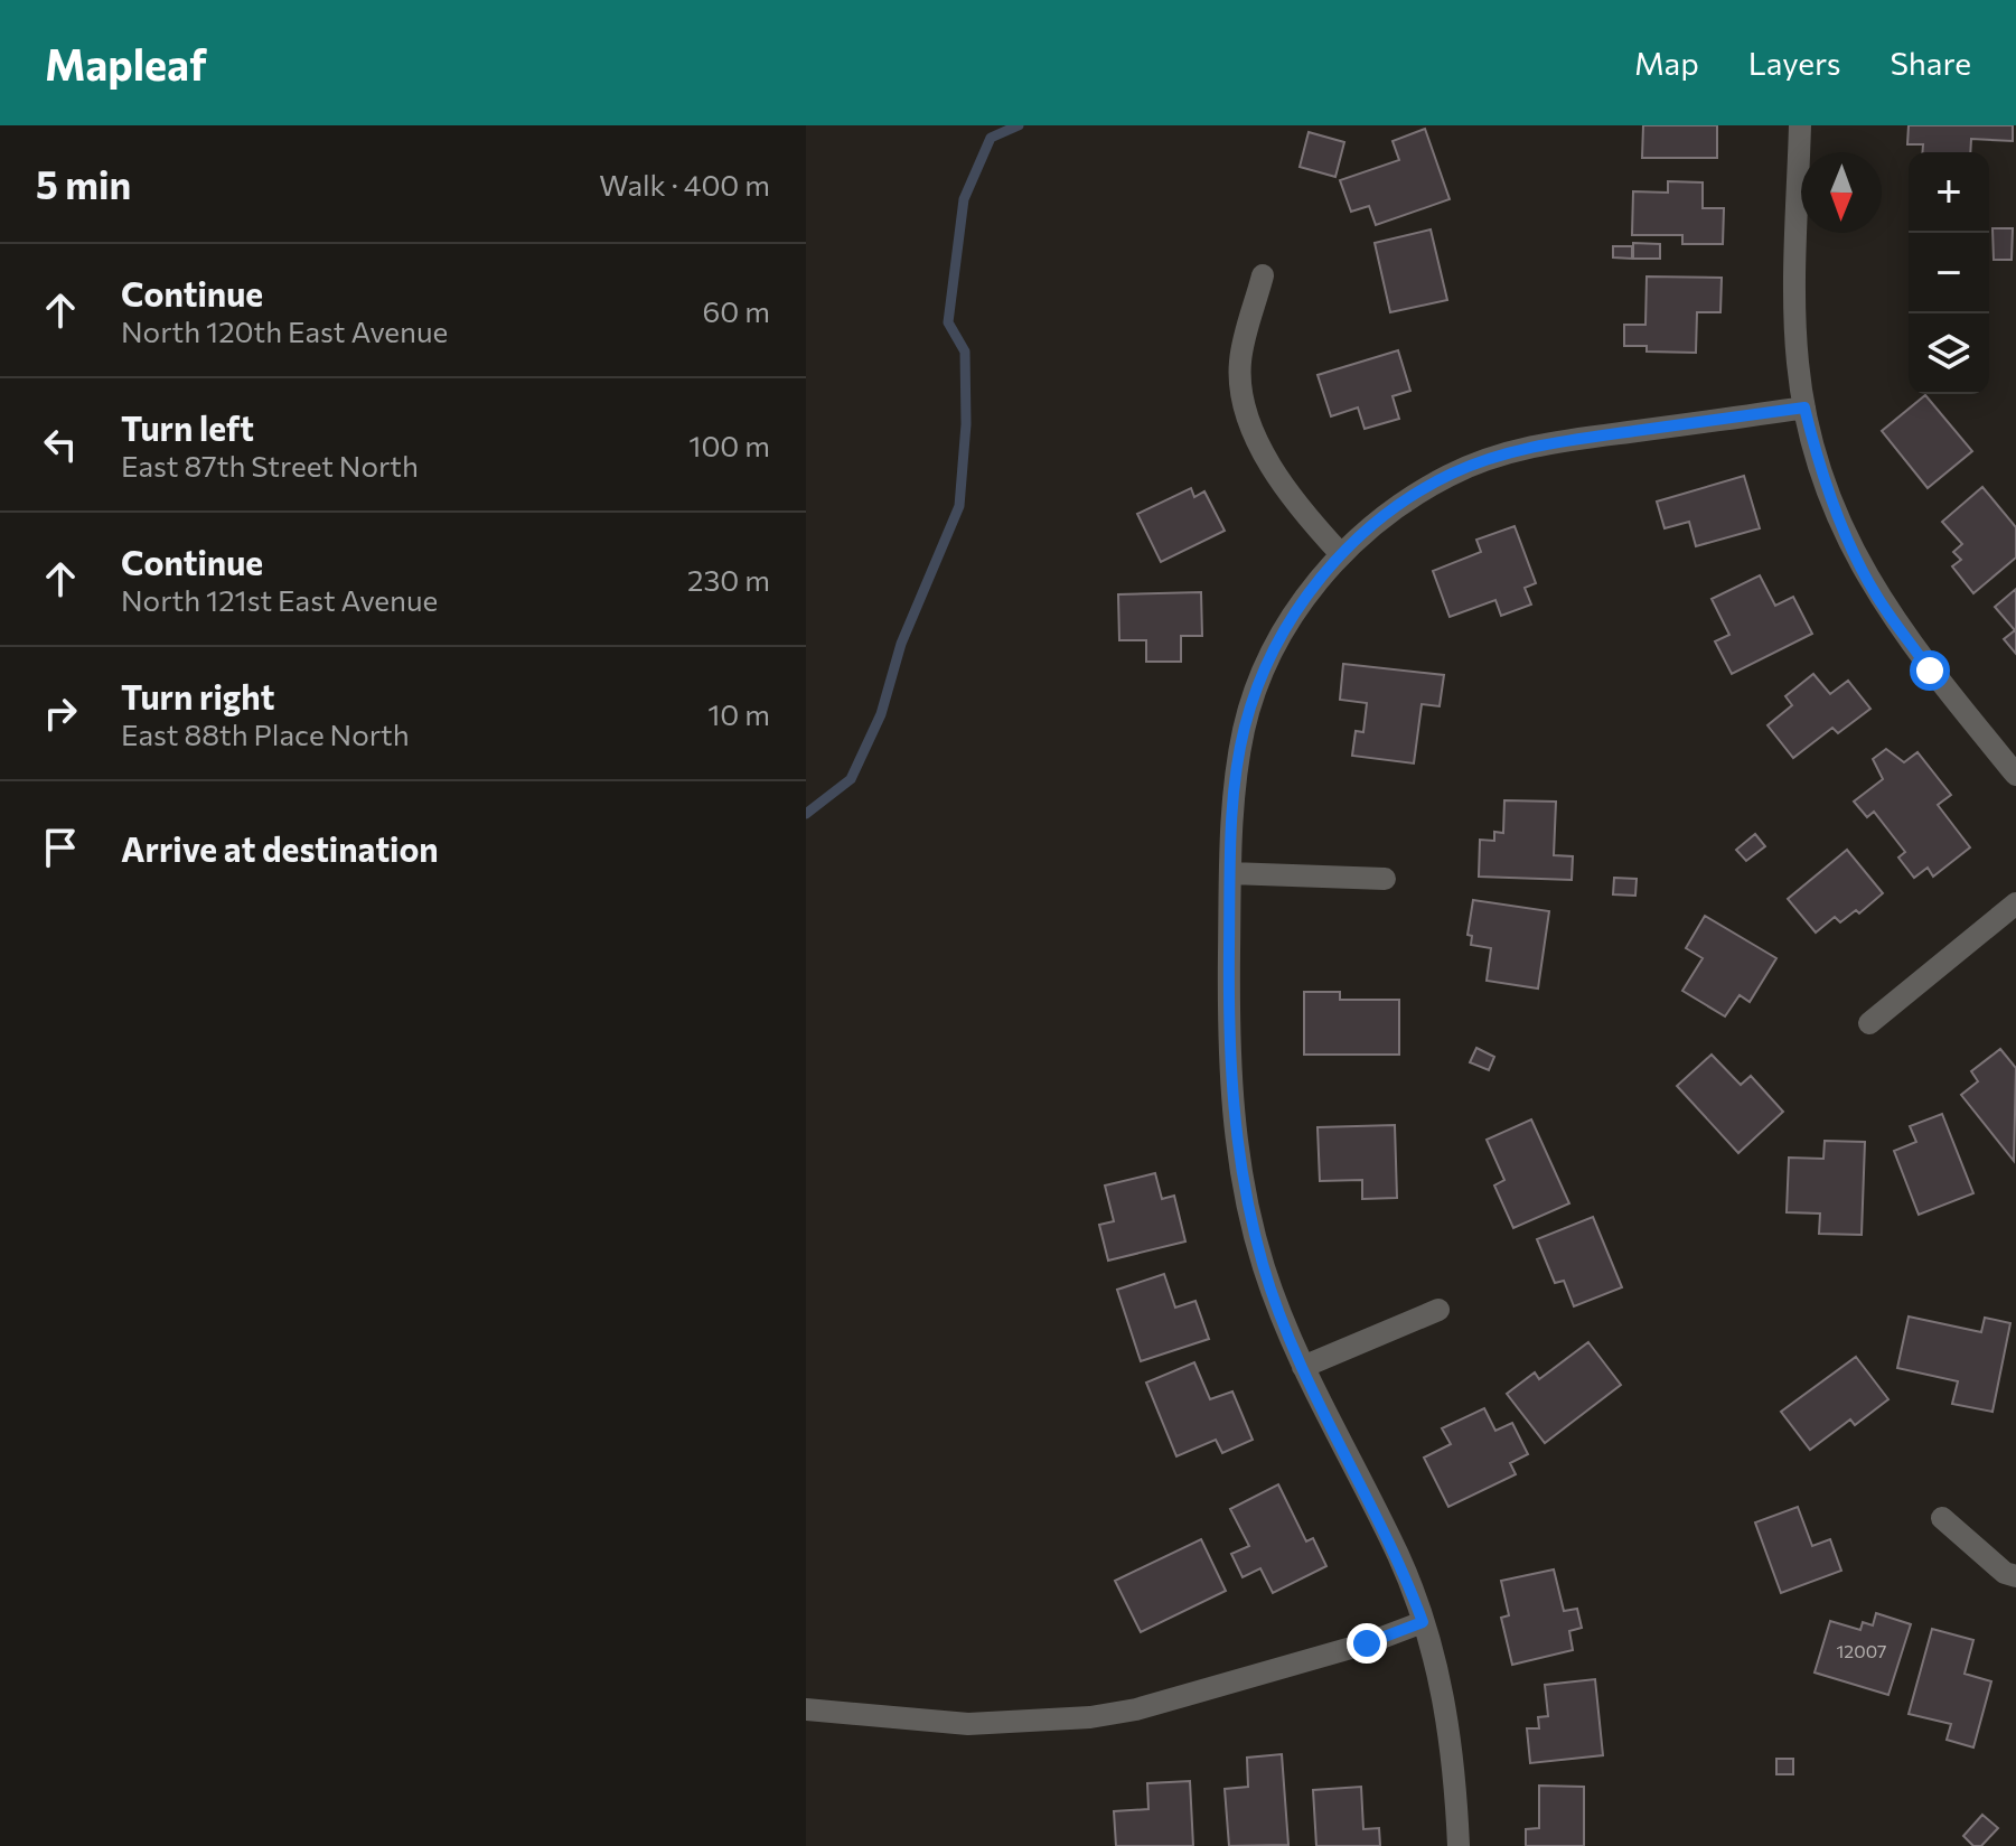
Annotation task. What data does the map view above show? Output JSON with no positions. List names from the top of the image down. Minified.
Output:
{"house_numbers":["12007"],"north":"bottom","page":{"header":"Mapleaf","nav":["Map","Layers","Share"],"heading":["5 min","Walk · 400 m"],"map_buttons":["+","−"],"list":[["Continue","North 120th East Avenue","60 m"],["Turn left","East 87th Street North","100 m"],["Continue","North 121st East Avenue","230 m"],["Turn right","East 88th Place North","10 m"],"Arrive at destination"]}}
